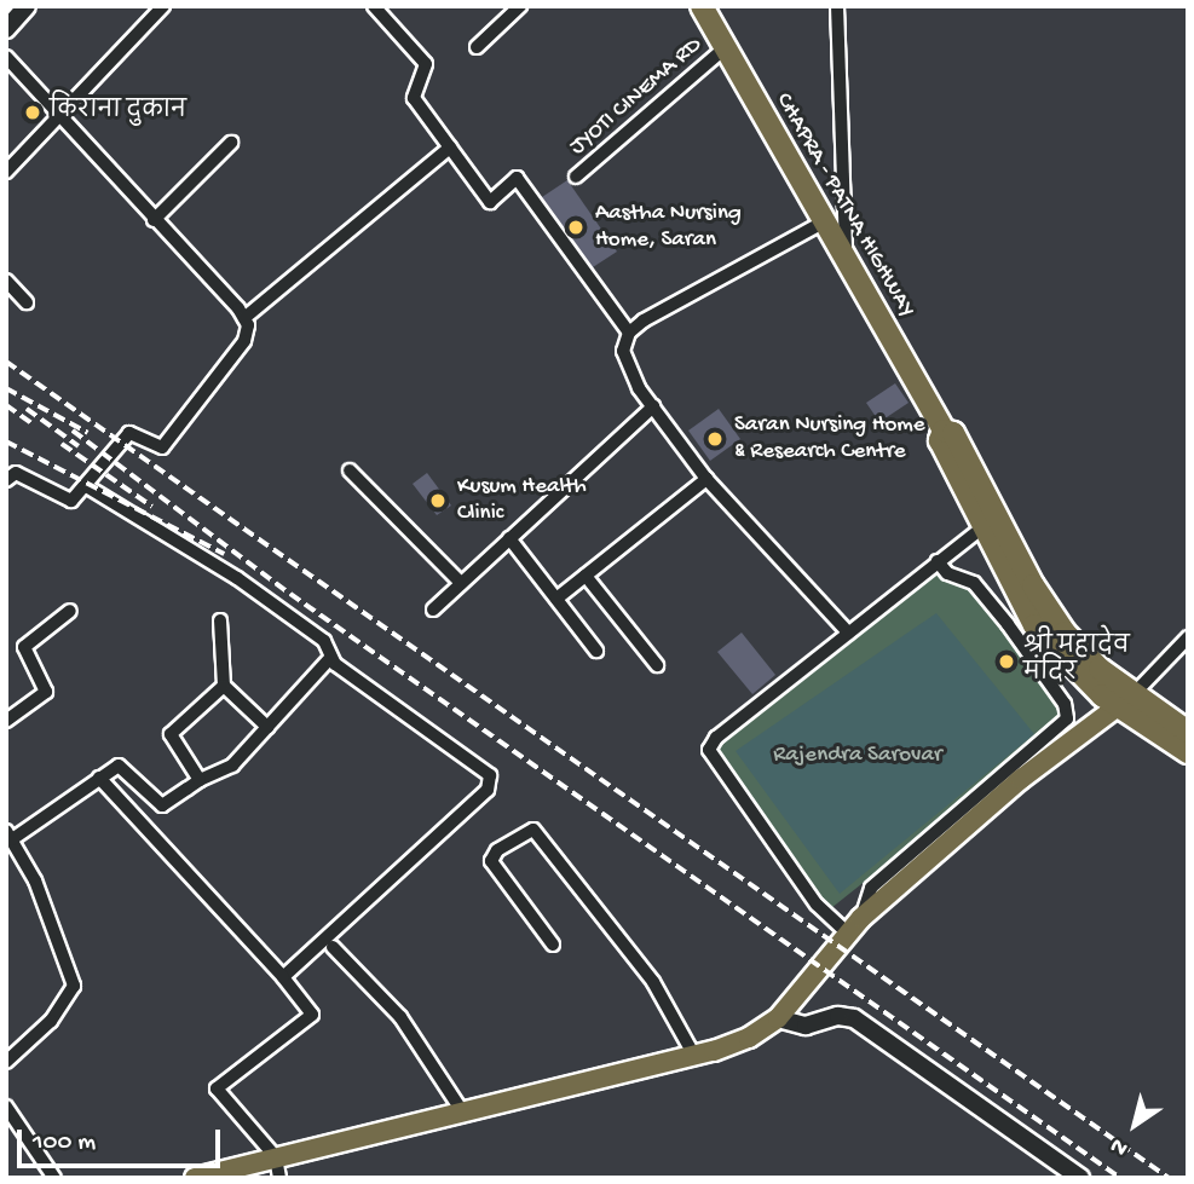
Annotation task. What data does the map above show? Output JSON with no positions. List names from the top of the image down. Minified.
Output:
{"streets":{"highway":["CHAPRA - PATNA HIGHWAY"],"street":["JYOTI CINEMA RD"]},"crossings":[["JYOTI CINEMA RD","CHAPRA - PATNA HIGHWAY"]],"parks":["Rajendra Sarovar"],"places":["किराना दुकान","Aastha Nursing Home, Saran","Saran Nursing Home & Research Centre","Kusum Health Clinic","श्री महादेव मंदिर"],"scale_bar":"100 m","north":"bottom left"}
